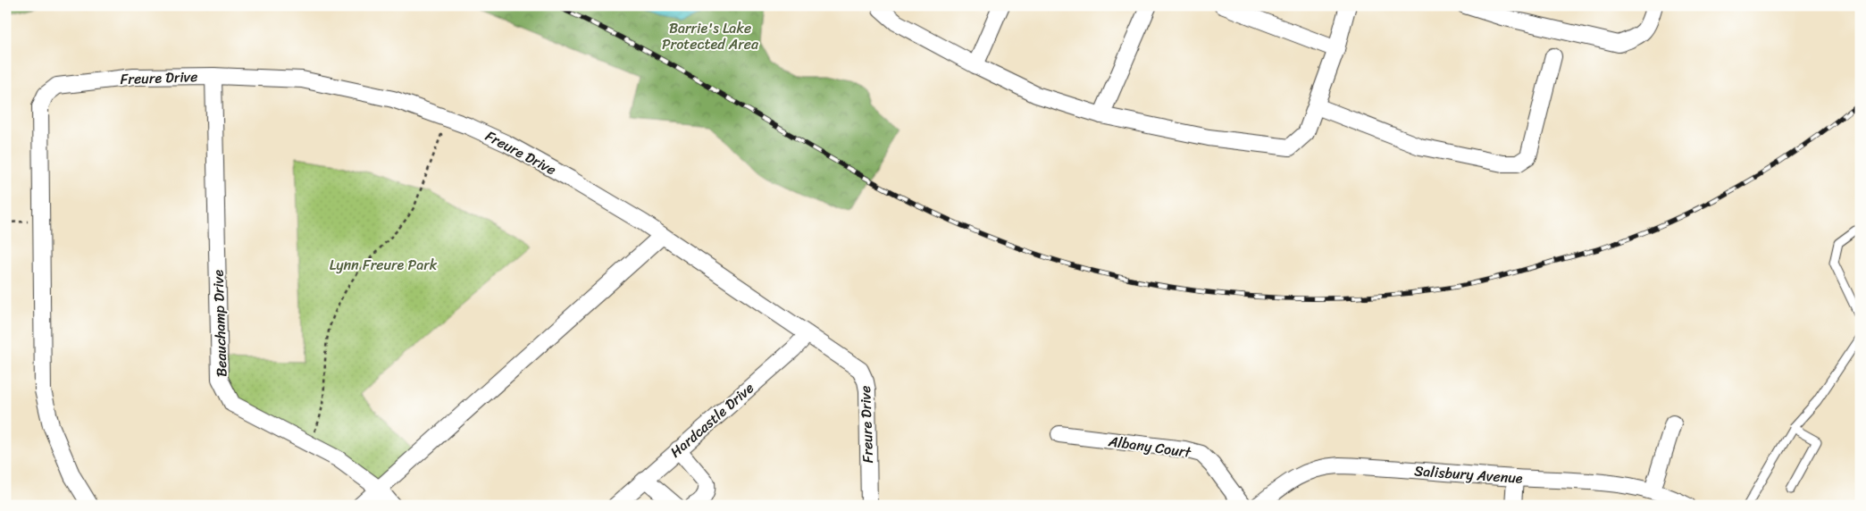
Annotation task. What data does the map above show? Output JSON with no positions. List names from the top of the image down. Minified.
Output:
{"streets":{"street":["Freure Drive","Beauchamp Drive","Hardcastle Drive","Albany Court","Salisbury Avenue"]},"crossings":[["Freure Drive","Beauchamp Drive"],["Freure Drive","Hardcastle Drive"]],"parks":["Barrie's Lake Protected Area","Lynn Freure Park"]}
